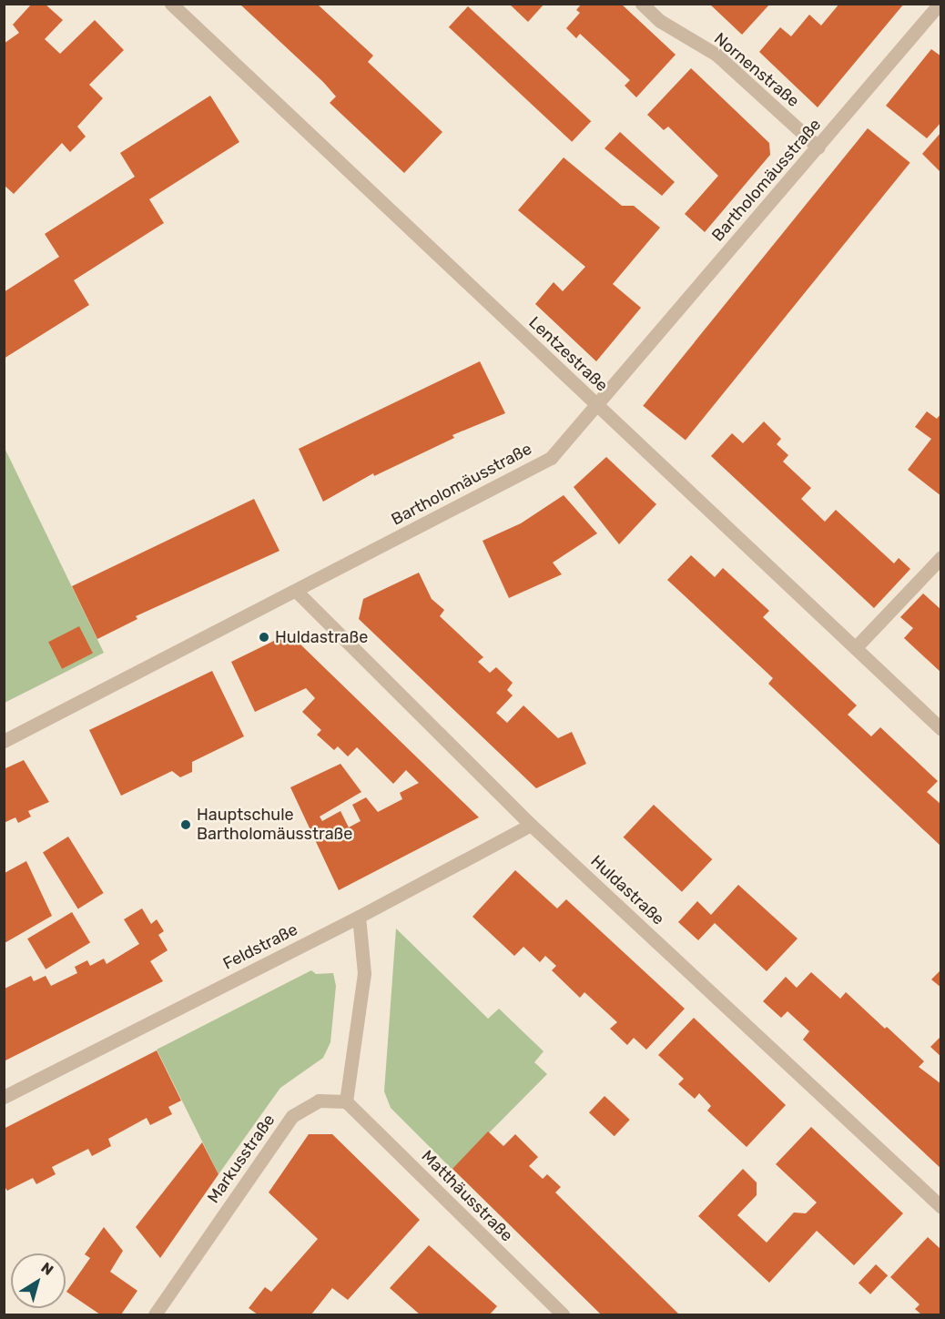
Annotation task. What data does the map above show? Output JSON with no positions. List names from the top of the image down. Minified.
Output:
{"streets":{"street":["Nornenstraße","Bartholomäusstraße","Lentzestraße","Huldastraße","Feldstraße","Markusstraße","Matthäusstraße"]},"crossings":[["Nornenstraße","Bartholomäusstraße"],["Bartholomäusstraße","Lentzestraße"],["Bartholomäusstraße","Huldastraße"],["Huldastraße","Feldstraße"],["Markusstraße","Matthäusstraße"]],"places":["Huldastraße","Hauptschule Bartholomäusstraße"],"north":"top right"}
